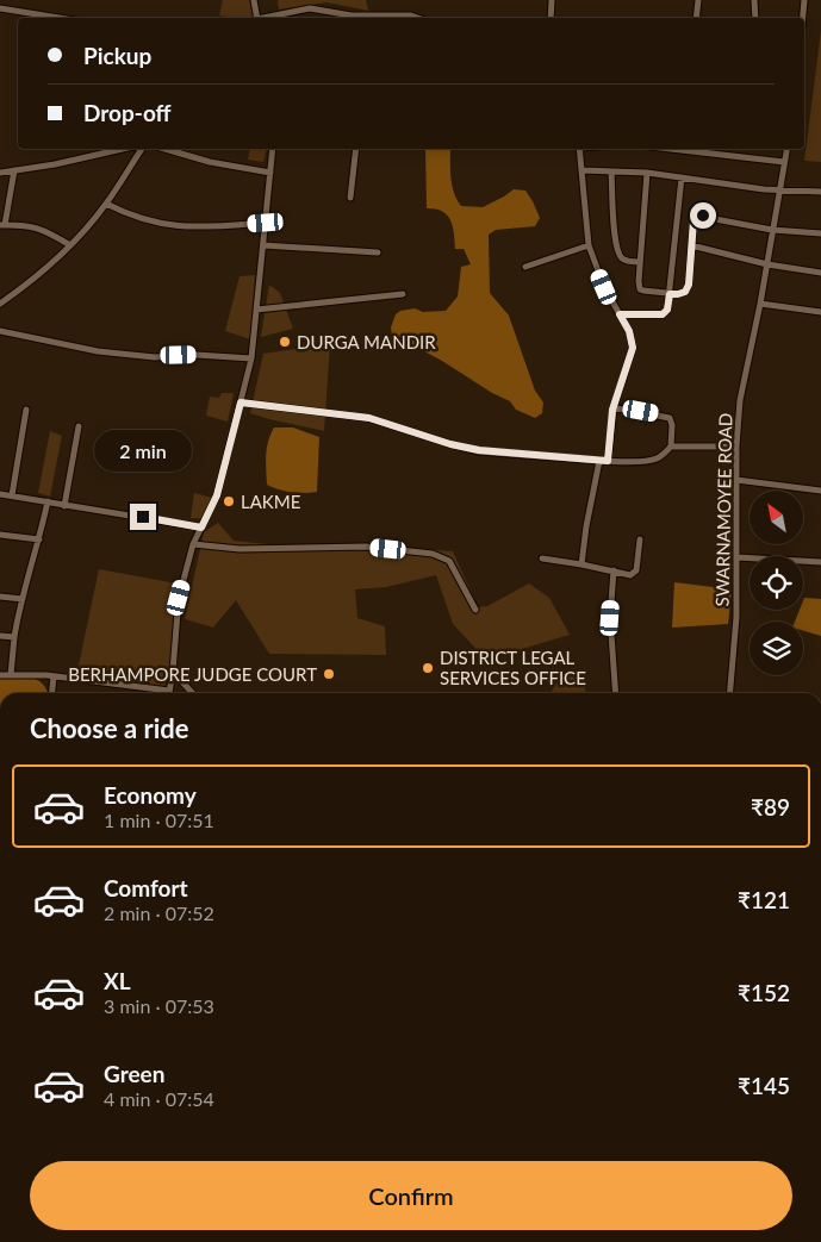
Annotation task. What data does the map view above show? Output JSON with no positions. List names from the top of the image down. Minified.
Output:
{"streets":{"street":["SWARNAMOYEE ROAD"]},"places":["DURGA MANDIR","LAKME","DISTRICT LEGAL SERVICES OFFICE","BERHAMPORE JUDGE COURT"],"north":"top left","page":{"banner":["Pickup","Drop-off"],"bubble":"2 min","heading":"Choose a ride","list":[{"name":"Economy","note":"1 min · 07:51","value":"₹89"},{"name":"Comfort","note":"2 min · 07:52","value":"₹121"},{"name":"XL","note":"3 min · 07:53","value":"₹152"},{"name":"Green","note":"4 min · 07:54","value":"₹145"}],"buttons":"Confirm"}}
